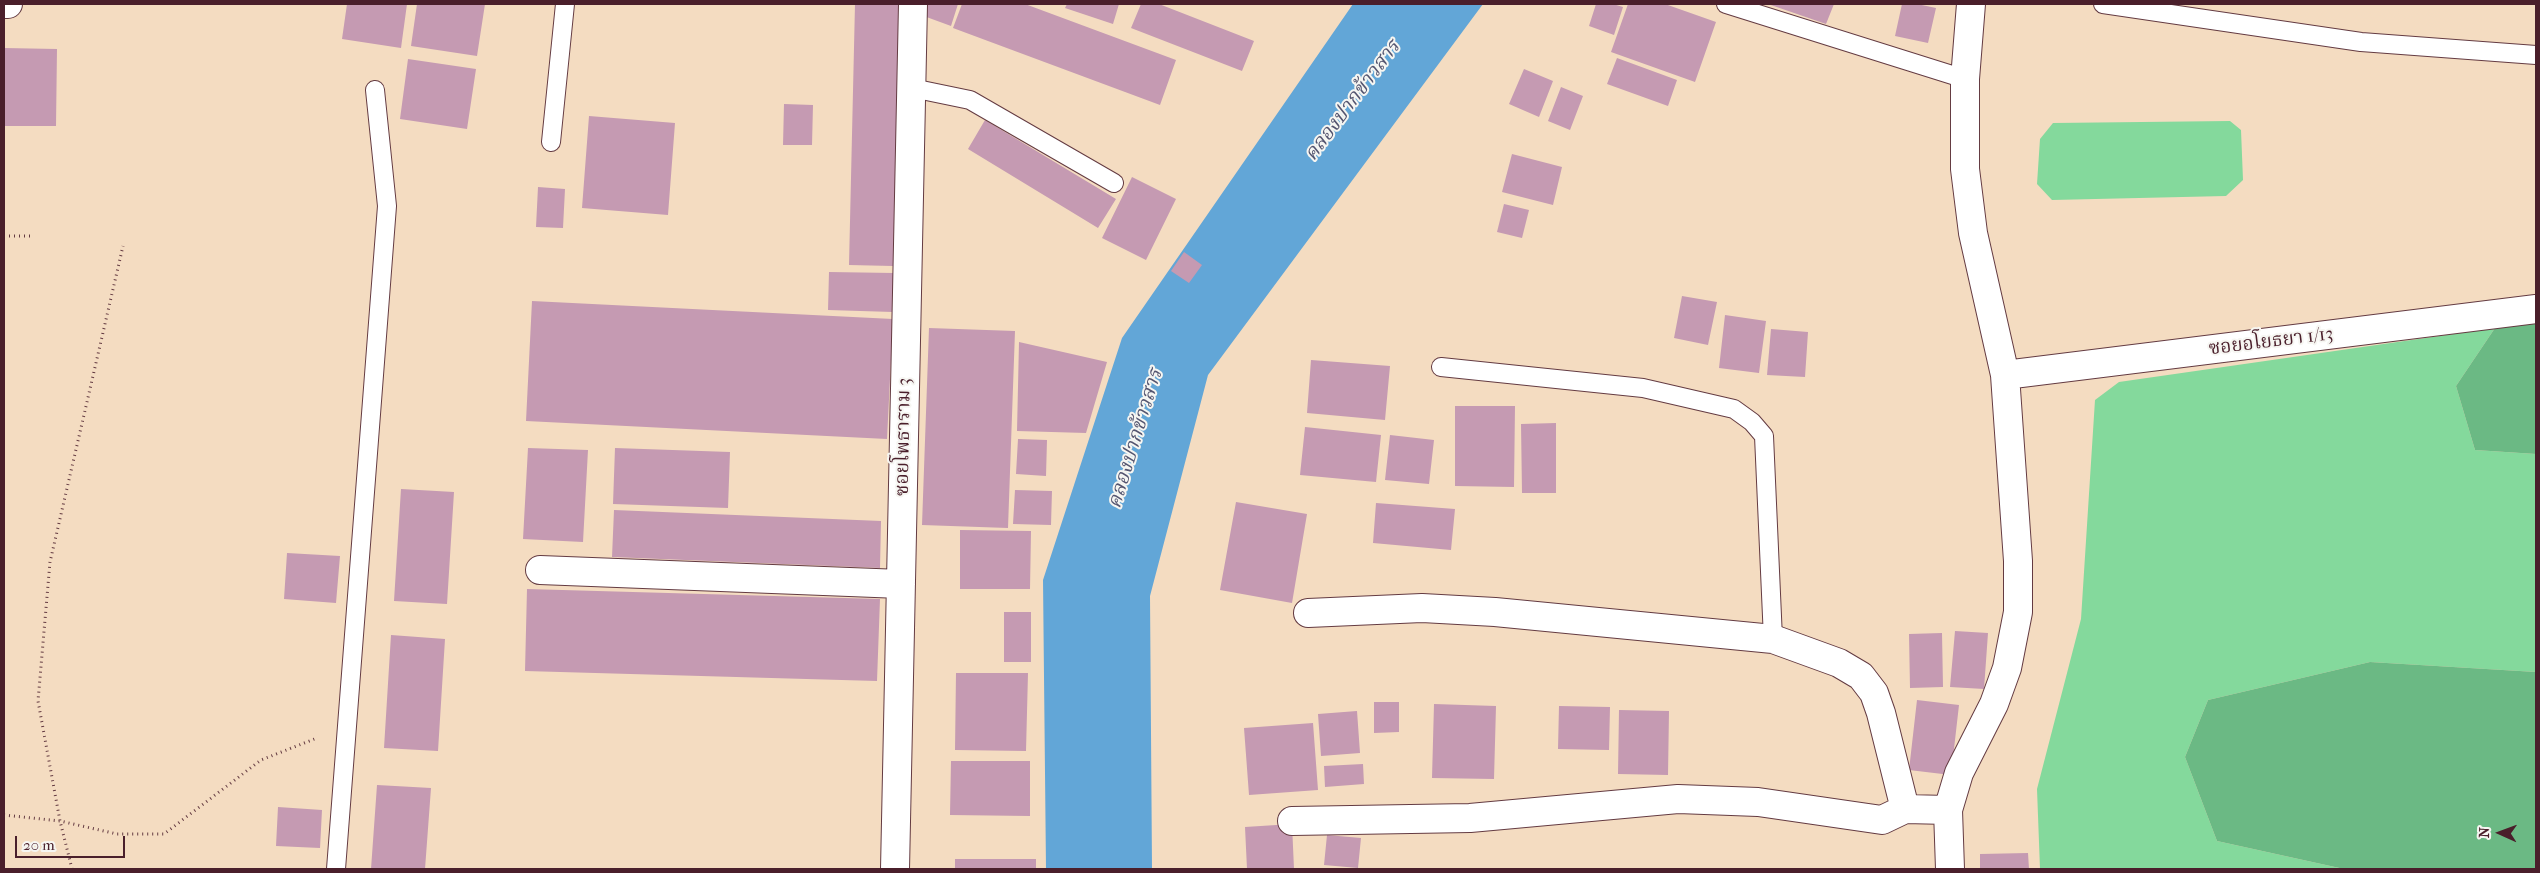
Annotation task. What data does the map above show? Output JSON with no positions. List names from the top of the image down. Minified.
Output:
{"streets":{"street":["ซอยอโยธยา 1/13","ซอยโพธาราม 3"]},"water":["คลองปากข้าวสาร"],"scale_bar":"20 m","north":"left"}
